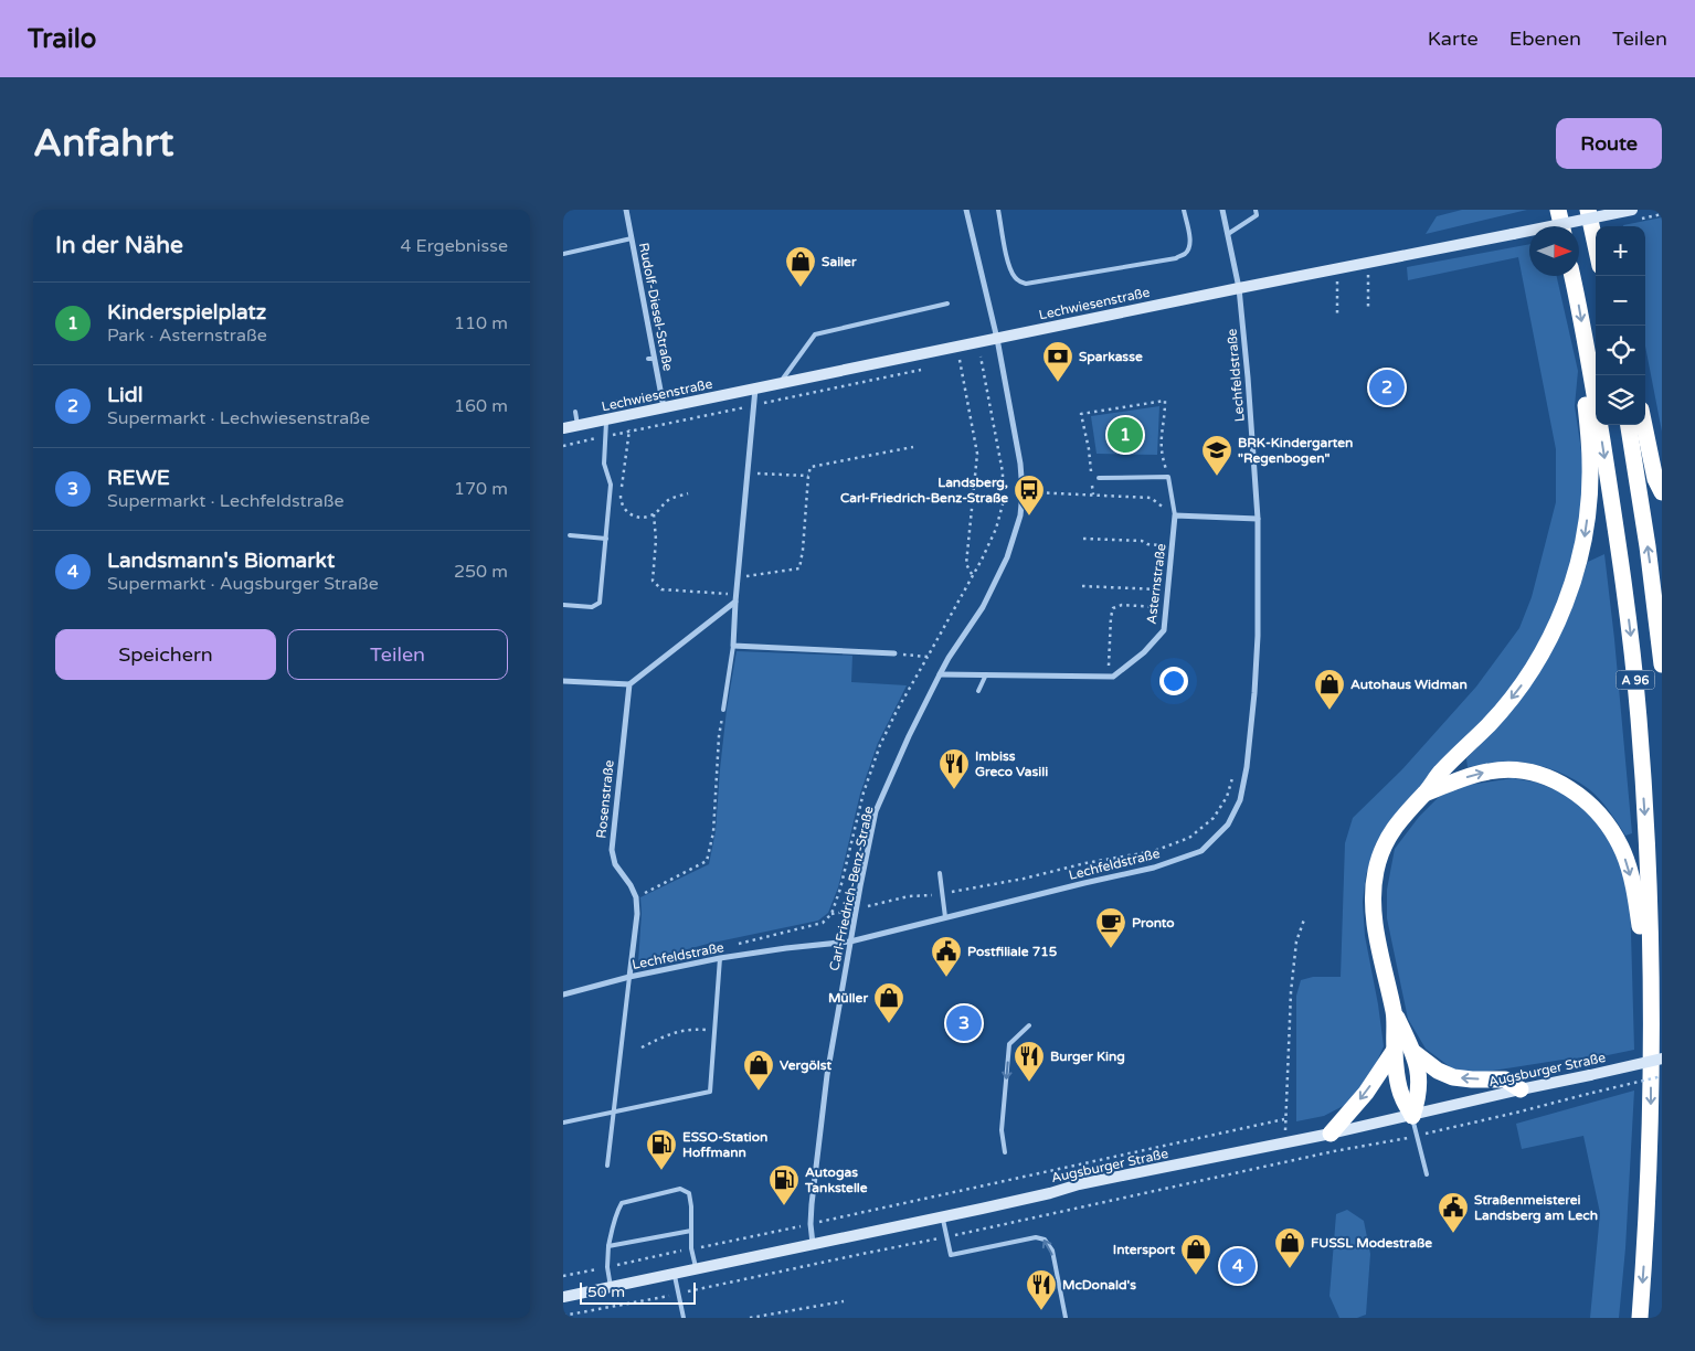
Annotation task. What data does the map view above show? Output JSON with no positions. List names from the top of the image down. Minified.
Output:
{"streets":{"highway":["A 96"],"main road":["Lechwiesenstraße","Augsburger Straße"],"street":["Rudolf-Diesel-Straße","Lechfeldstraße","Asternstraße","Rosenstraße","Carl-Friedrich-Benz-Straße"]},"crossings":[["Lechwiesenstraße","Rudolf-Diesel-Straße"],["Lechwiesenstraße","Lechfeldstraße"],["Lechwiesenstraße","Carl-Friedrich-Benz-Straße"],["Lechfeldstraße","Carl-Friedrich-Benz-Straße"],["Carl-Friedrich-Benz-Straße","Augsburger Straße"]],"places":{"shop":["Sailer","Autohaus Widman","Müller","Vergölst","FUSSL Modestraße","Intersport"],"bank":["Sparkasse"],"school or university":["BRK-Kindergarten \"Regenbogen\""],"bus stop":["Landsberg, Carl-Friedrich-Benz-Straße"],"restaurant":["Imbiss Greco Vasili","Burger King","McDonald's"],"cafe":["Pronto"],"public building":["Postfiliale 715","Straßenmeisterei Landsberg am Lech"],"fuel station":["ESSO-Station Hoffmann","Autogas Tankstelle"]},"scale_bar":"50 m","north":"right","page":{"header":"Trailo","nav":["Karte","Ebenen","Teilen"],"buttons":["Route",["Speichern","Teilen"]],"title":"Anfahrt","heading":["In der Nähe","4 Ergebnisse"],"map_buttons":["+","−"],"list":[{"mark":"1","name":"Kinderspielplatz","note":"Park · Asternstraße","value":"110 m"},{"mark":"2","name":"Lidl","note":"Supermarkt · Lechwiesenstraße","value":"160 m"},{"mark":"3","name":"REWE","note":"Supermarkt · Lechfeldstraße","value":"170 m"},{"mark":"4","name":"Landsmann's Biomarkt","note":"Supermarkt · Augsburger Straße","value":"250 m"}],"pins":["2","1","3","4"],"scale":"50 m"}}
